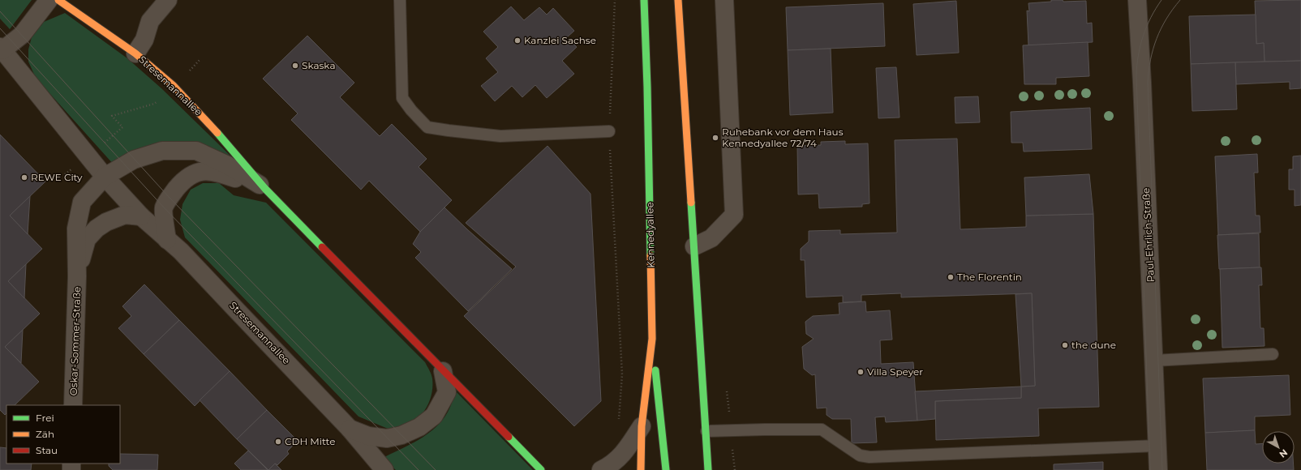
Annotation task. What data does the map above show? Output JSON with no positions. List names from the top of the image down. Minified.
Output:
{"streets":{"main road":["Stresemannallee","Kennedyallee"],"street":["Paul-Ehrlich-Straße","Oskar-Sommer-Straße"]},"crossings":[["Stresemannallee","Oskar-Sommer-Straße"]],"places":["Kanzlei Sachse","Skaska","Ruhebank vor dem Haus Kennedyallee 72/74","REWE City","The Florentin","the dune","Villa Speyer","CDH Mitte"],"legend":["Frei","Zäh","Stau"],"north":"bottom right"}
